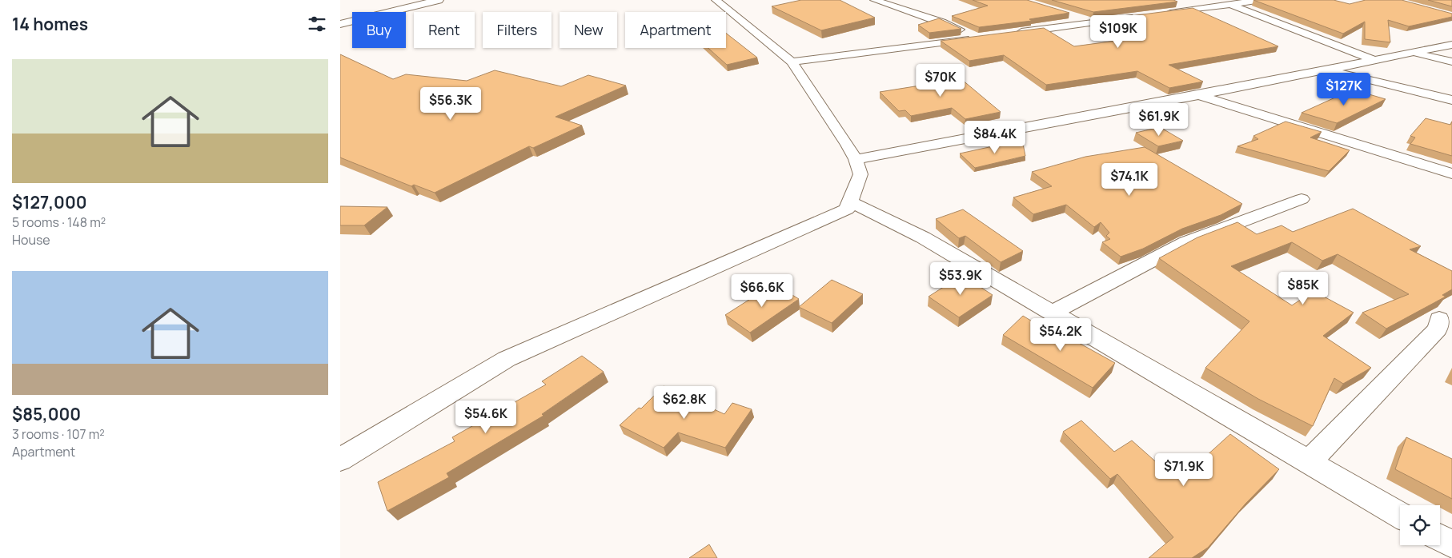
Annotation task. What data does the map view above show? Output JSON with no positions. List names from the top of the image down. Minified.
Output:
{"page":{"heading":"14 homes","chip":["Buy","Rent","Filters","New","Apartment"],"price":["$109K","$70K","$127K","$56.3K","$61.9K","$84.4K","$74.1K","$53.9K","$85K","$66.6K","$54.2K","$62.8K","$54.6K","$71.9K"],"list":[{"name":"$127,000","note":"5 rooms · 148 m² · House"},{"name":"$85,000","note":"3 rooms · 107 m² · Apartment"}]}}
